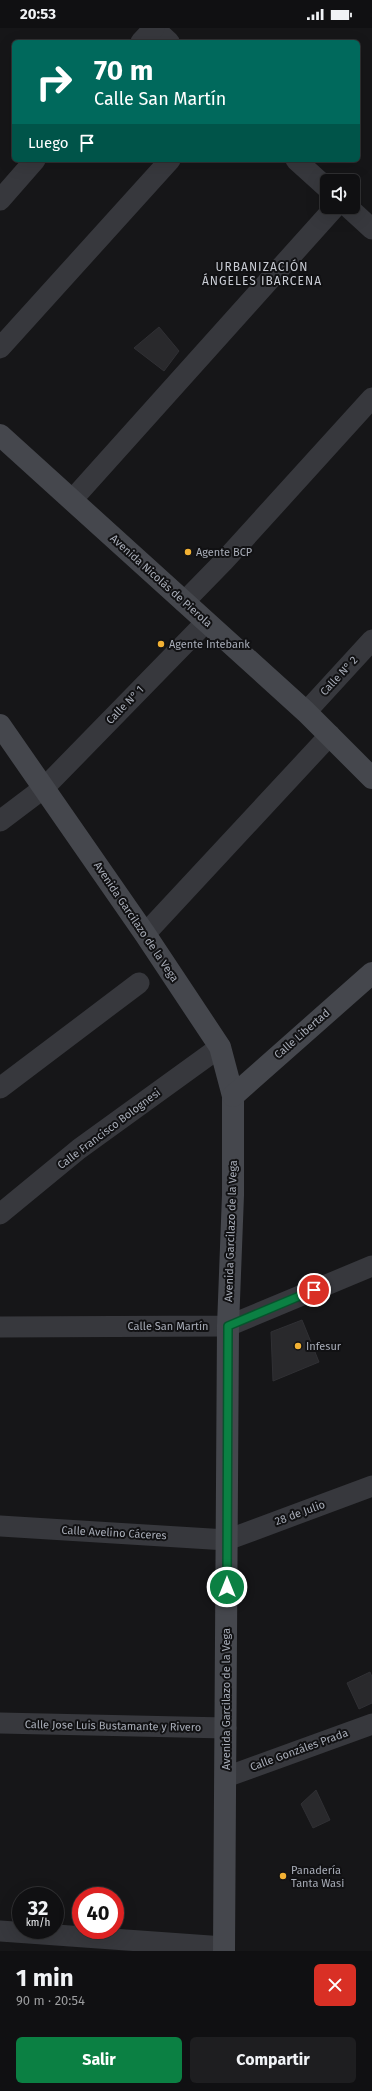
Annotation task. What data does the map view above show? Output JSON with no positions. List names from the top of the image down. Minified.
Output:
{"streets":{"street":["Avenida Nicolás de Pierola","Calle N° 2","Calle N° 1","Avenida Garcilazo de la Vega","Calle Libertad","Calle Francisco Bolognesi","Calle San Martín","28 de Julio","Calle Avelino Cáceres","Calle Jose Luis Bustamante y Rivero","Calle Gonzáles Prada"]},"crossings":[["Avenida Nicolás de Pierola","Calle N° 2"],["Avenida Nicolás de Pierola","Calle N° 1"],["Calle N° 1","Avenida Garcilazo de la Vega"],["Avenida Garcilazo de la Vega","Calle Libertad"],["Avenida Garcilazo de la Vega","Calle Francisco Bolognesi"],["Avenida Garcilazo de la Vega","Calle San Martín"],["Avenida Garcilazo de la Vega","28 de Julio"],["Avenida Garcilazo de la Vega","Calle Avelino Cáceres"],["Avenida Garcilazo de la Vega","Calle Jose Luis Bustamante y Rivero"],["Avenida Garcilazo de la Vega","Calle Gonzáles Prada"],["28 de Julio","Calle Avelino Cáceres"]],"districts":["URBANIZACIÓN ÁNGELES IBARCENA"],"places":["Agente BCP","Agente Intebank","Infesur","Panadería Tanta Wasi"],"page":{"status":"20:53","turn":["70 m","Calle San Martín"],"then":"Luego","speed":"32 km/h","limit":"40","heading":["1 min","90 m · 20:54"],"buttons":["Salir","Compartir"]}}
